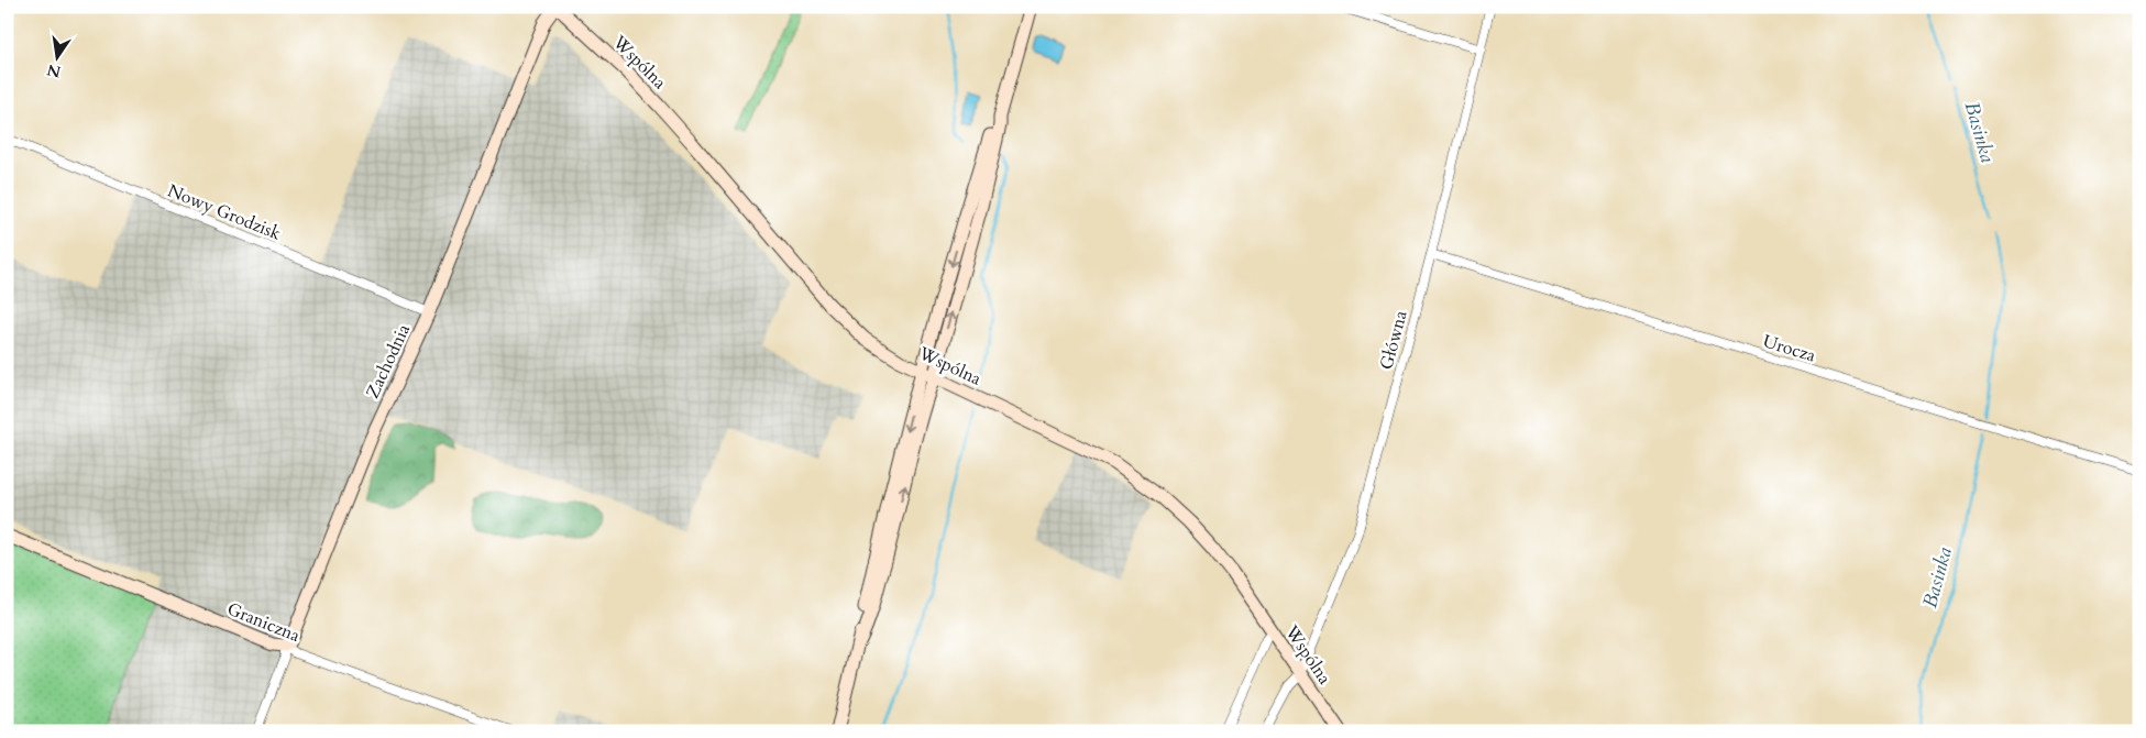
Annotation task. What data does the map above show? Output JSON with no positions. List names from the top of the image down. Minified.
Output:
{"streets":{"street":["Wspólna","Nowy Grodzisk","Główna","Urocza","Zachodnia","Graniczna"]},"crossings":[["Wspólna","Główna"],["Wspólna","Zachodnia"],["Nowy Grodzisk","Zachodnia"],["Główna","Urocza"],["Zachodnia","Graniczna"]],"water":["Basinka"],"north":"bottom"}
